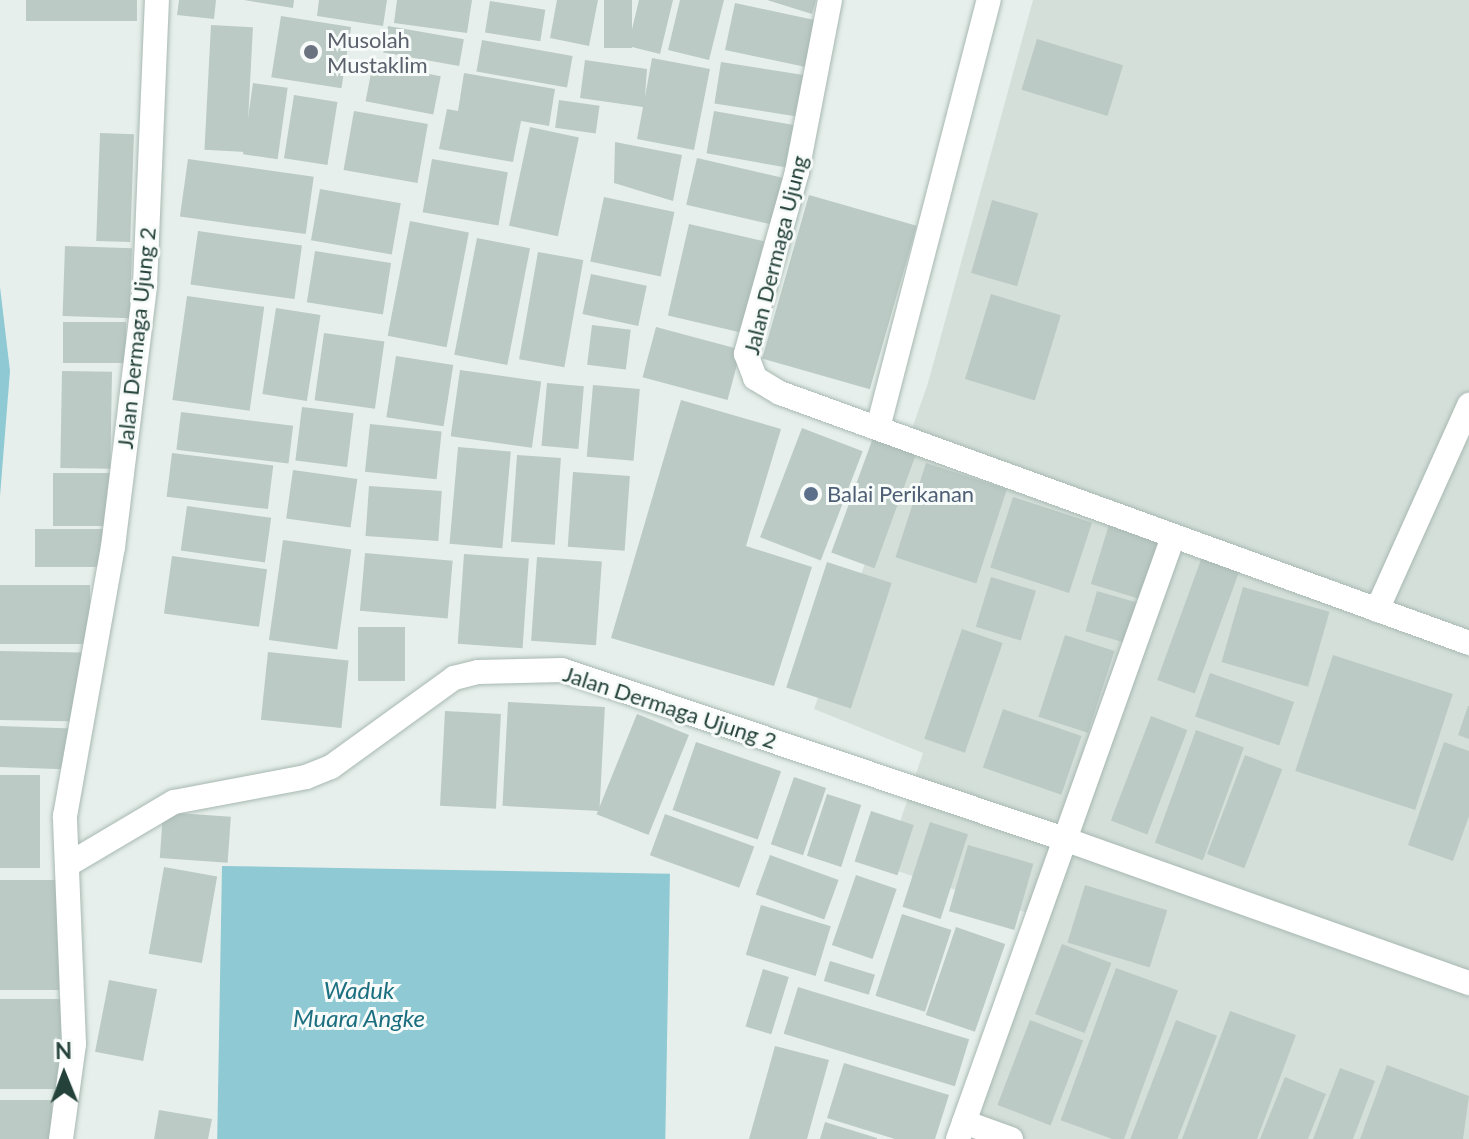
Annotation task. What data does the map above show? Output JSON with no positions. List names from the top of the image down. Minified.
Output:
{"streets":{"street":["Jalan Dermaga Ujung","Jalan Dermaga Ujung 2"]},"water":["Waduk Muara Angke"],"places":["Musolah Mustaklim","Balai Perikanan"],"north":"top"}
